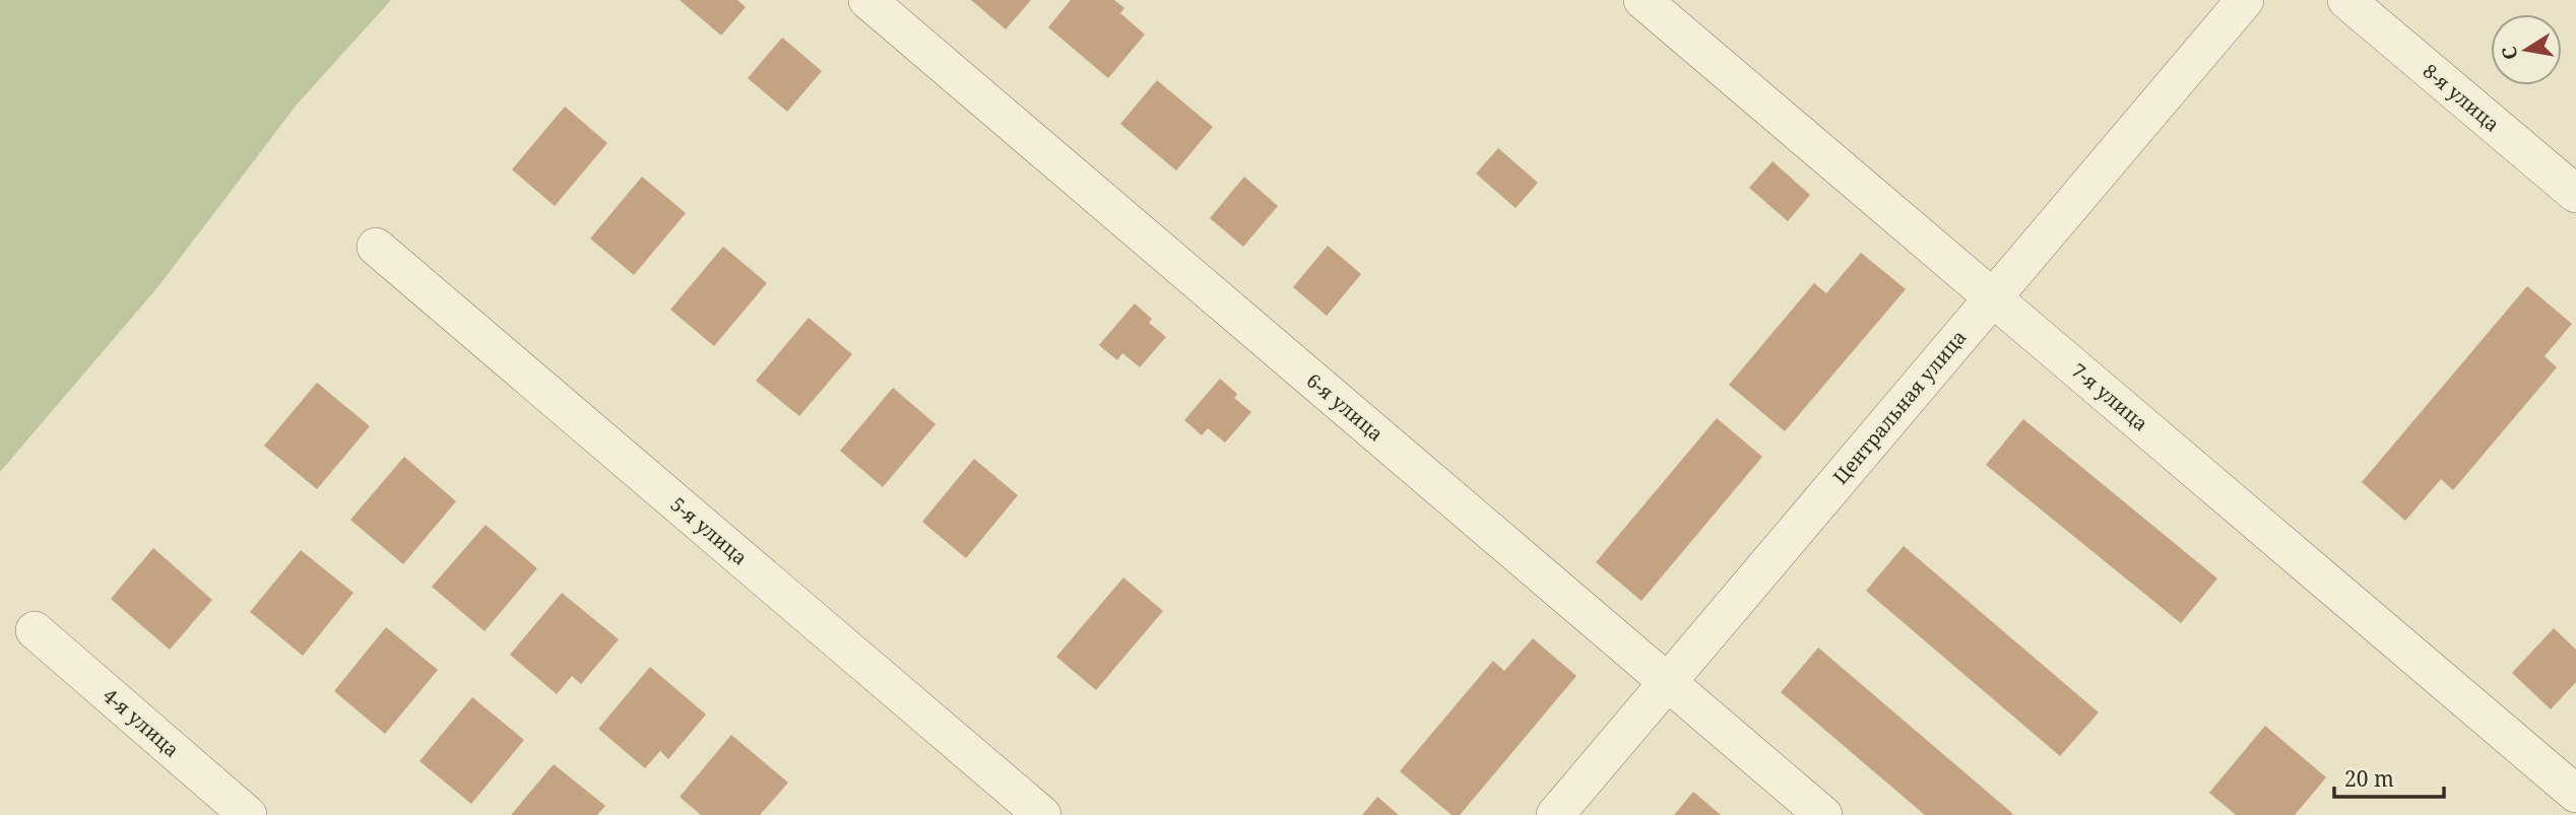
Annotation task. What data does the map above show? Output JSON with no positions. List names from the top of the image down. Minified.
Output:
{"streets":{"street":["8-я улица","7-я улица","6-я улица","Центральная улица","5-я улица","4-я улица"]},"crossings":[["7-я улица","Центральная улица"],["6-я улица","Центральная улица"]],"scale_bar":"20 m","north":"left"}
